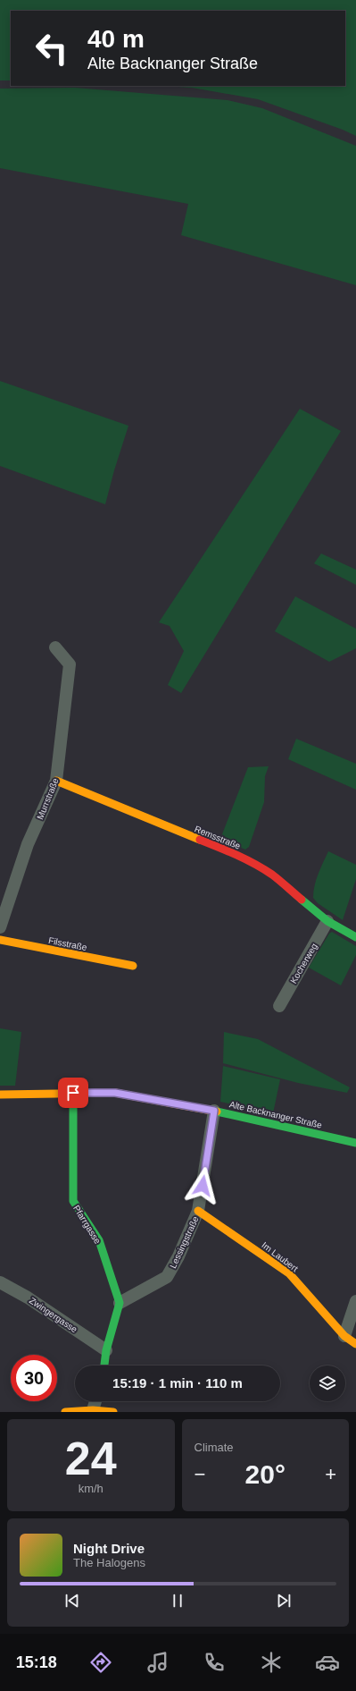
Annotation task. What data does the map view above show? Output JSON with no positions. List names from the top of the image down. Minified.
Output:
{"streets":{"street":["Murrstraße","Remsstraße","Filsstraße","Kocherweg","Alte Backnanger Straße","Pfarrgasse","Lessingstraße","Im Laubert","Zwingergasse"]},"crossings":[["Murrstraße","Remsstraße"],["Remsstraße","Kocherweg"],["Alte Backnanger Straße","Pfarrgasse"],["Alte Backnanger Straße","Lessingstraße"],["Pfarrgasse","Lessingstraße"],["Lessingstraße","Im Laubert"]],"page":{"turn":["40 m","Alte Backnanger Straße"],"limit":"30","trip":"15:19 · 1 min · 110 m","tile":[["24","km/h"],"Climate"],"heat":["−","20°","+"],"song":["Night Drive","The Halogens"],"tabs":"15:18"}}
